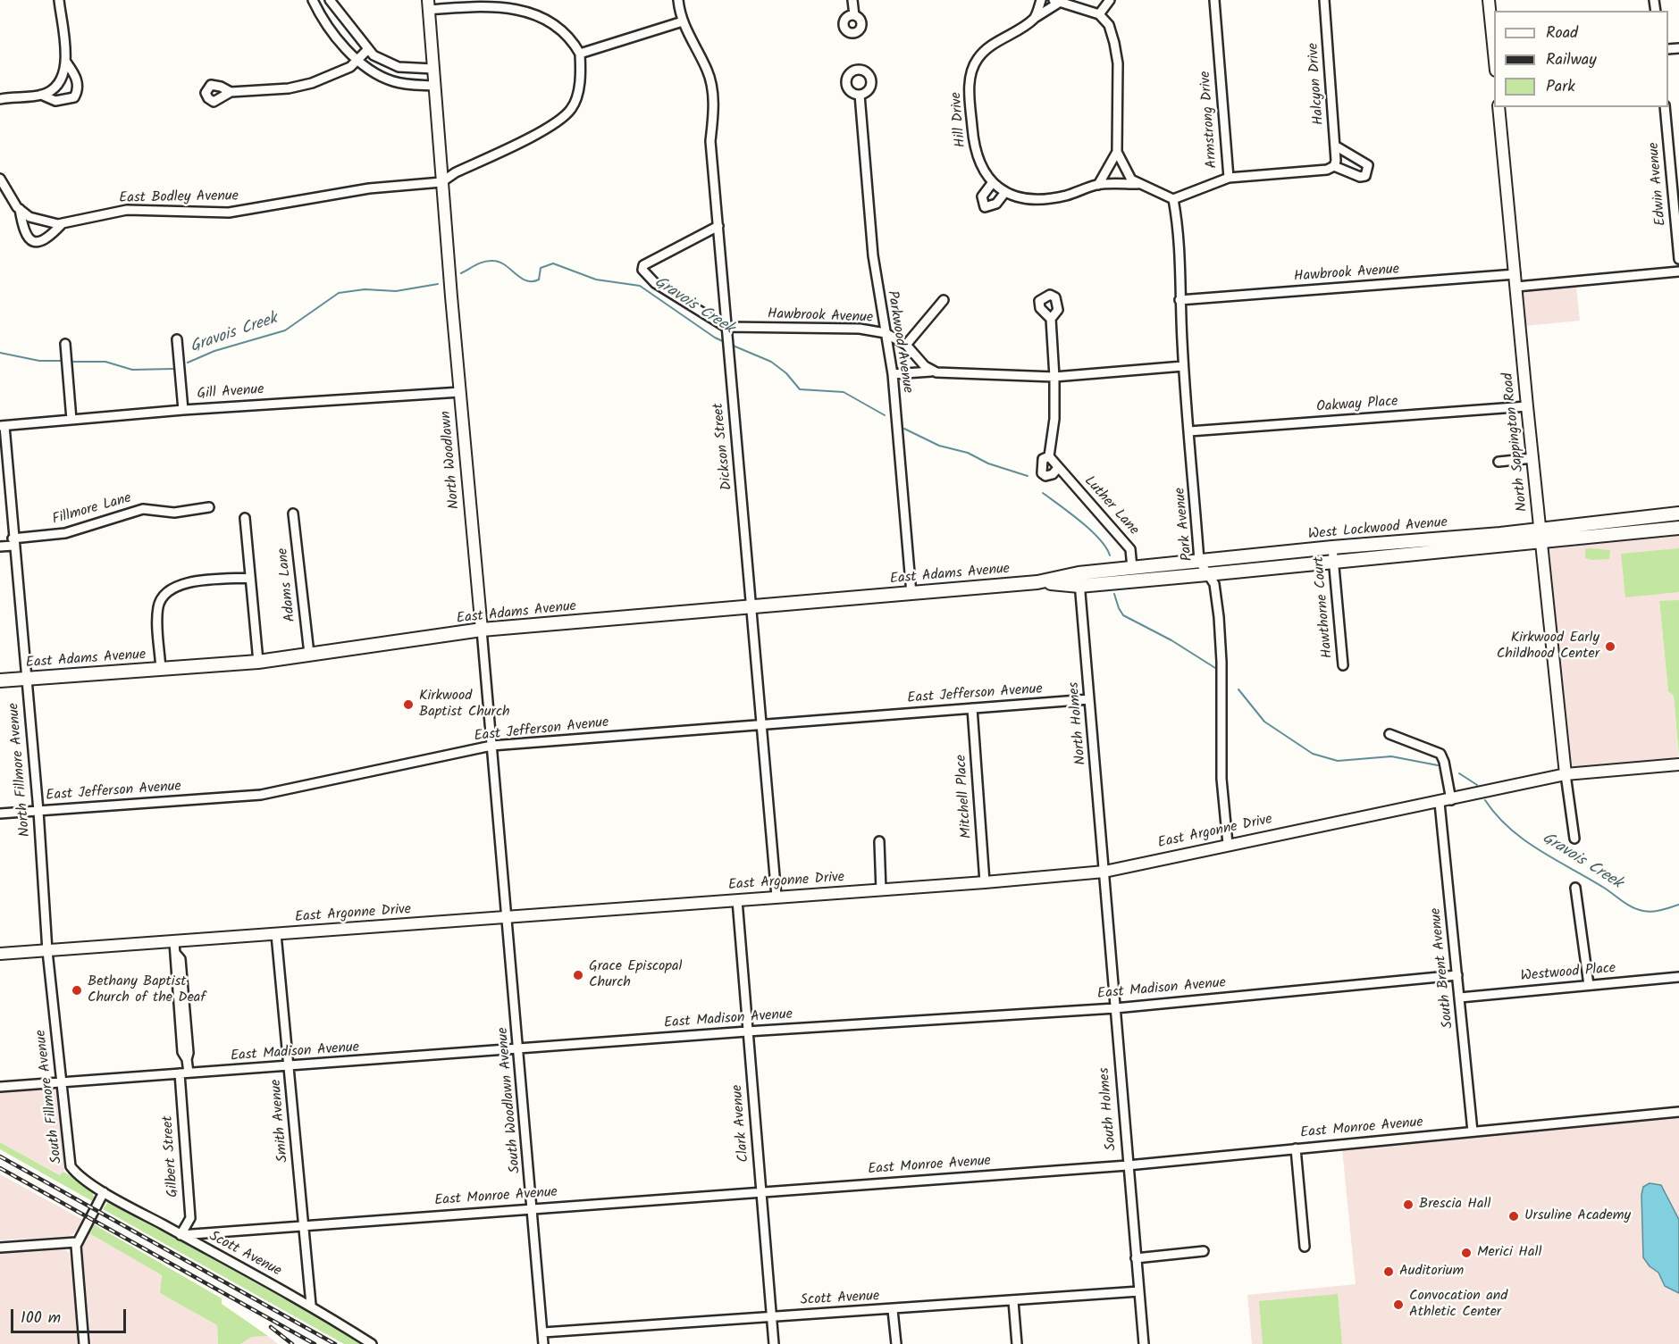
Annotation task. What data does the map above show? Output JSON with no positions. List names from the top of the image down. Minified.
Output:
{"streets":{"main road":["West Lockwood Avenue","East Adams Avenue"],"street":["Halcyon Drive","Hill Drive","Armstrong Drive","Edwin Avenue","East Bodley Avenue","Hawbrook Avenue","Parkwood Avenue","Gill Avenue","Oakway Place","North Sappington Road","Dickson Street","North Woodlawn","Luther Lane","Fillmore Lane","Park Avenue","Adams Lane","Hawthorne Court","East Jefferson Avenue","North Holmes","North Fillmore Avenue","Mitchell Place","East Argonne Drive","South Brent Avenue","Westwood Place","East Madison Avenue","South Fillmore Avenue","South Woodlawn Avenue","South Holmes","Smith Avenue","Clark Avenue","East Monroe Avenue","Gilbert Street","Scott Avenue"]},"crossings":[["Hill Drive","Armstrong Drive"],["Hill Drive","Park Avenue"],["Armstrong Drive","Park Avenue"],["East Bodley Avenue","North Woodlawn"],["Hawbrook Avenue","Parkwood Avenue"],["Hawbrook Avenue","North Sappington Road"],["Hawbrook Avenue","Dickson Street"],["Hawbrook Avenue","Park Avenue"],["Parkwood Avenue","East Adams Avenue"],["Gill Avenue","North Woodlawn"],["Gill Avenue","North Fillmore Avenue"],["Oakway Place","North Sappington Road"],["Oakway Place","Park Avenue"],["North Sappington Road","West Lockwood Avenue"],["North Sappington Road","East Argonne Drive"],["Dickson Street","East Adams Avenue"],["Dickson Street","East Jefferson Avenue"],["Dickson Street","East Argonne Drive"],["North Woodlawn","East Adams Avenue"],["North Woodlawn","East Jefferson Avenue"],["North Woodlawn","East Argonne Drive"],["North Woodlawn","South Woodlawn Avenue"],["Luther Lane","West Lockwood Avenue"],["Fillmore Lane","North Fillmore Avenue"],["Park Avenue","West Lockwood Avenue"],["Park Avenue","East Argonne Drive"],["West Lockwood Avenue","East Adams Avenue"],["West Lockwood Avenue","Hawthorne Court"],["West Lockwood Avenue","North Holmes"],["East Adams Avenue","Adams Lane"],["East Adams Avenue","North Holmes"],["East Adams Avenue","North Fillmore Avenue"],["East Jefferson Avenue","North Holmes"],["East Jefferson Avenue","North Fillmore Avenue"],["East Jefferson Avenue","Mitchell Place"],["North Holmes","East Argonne Drive"],["North Holmes","South Holmes"],["North Fillmore Avenue","East Argonne Drive"],["North Fillmore Avenue","South Fillmore Avenue"],["Mitchell Place","East Argonne Drive"],["East Argonne Drive","South Brent Avenue"],["East Argonne Drive","South Fillmore Avenue"],["East Argonne Drive","South Woodlawn Avenue"],["East Argonne Drive","South Holmes"],["East Argonne Drive","Smith Avenue"],["East Argonne Drive","Clark Avenue"],["East Argonne Drive","Gilbert Street"],["South Brent Avenue","Westwood Place"],["South Brent Avenue","East Madison Avenue"],["South Brent Avenue","East Monroe Avenue"],["East Madison Avenue","South Fillmore Avenue"],["East Madison Avenue","South Woodlawn Avenue"],["East Madison Avenue","South Holmes"],["East Madison Avenue","Smith Avenue"],["East Madison Avenue","Clark Avenue"],["East Madison Avenue","Gilbert Street"],["South Fillmore Avenue","Scott Avenue"],["South Woodlawn Avenue","East Monroe Avenue"],["South Woodlawn Avenue","Scott Avenue"],["South Holmes","East Monroe Avenue"],["South Holmes","Scott Avenue"],["Smith Avenue","East Monroe Avenue"],["Smith Avenue","Scott Avenue"],["Clark Avenue","East Monroe Avenue"],["Clark Avenue","Scott Avenue"],["East Monroe Avenue","Gilbert Street"],["East Monroe Avenue","Scott Avenue"],["Gilbert Street","Scott Avenue"]],"water":["Gravois Creek"],"places":["Kirkwood Early Childhood Center","Kirkwood Baptist Church","Grace Episcopal Church","Bethany Baptist Church of the Deaf","Brescia Hall","Ursuline Academy","Merici Hall","Auditorium","Convocation and Athletic Center"],"legend":["Road","Railway","Park"],"scale_bar":"100 m"}
